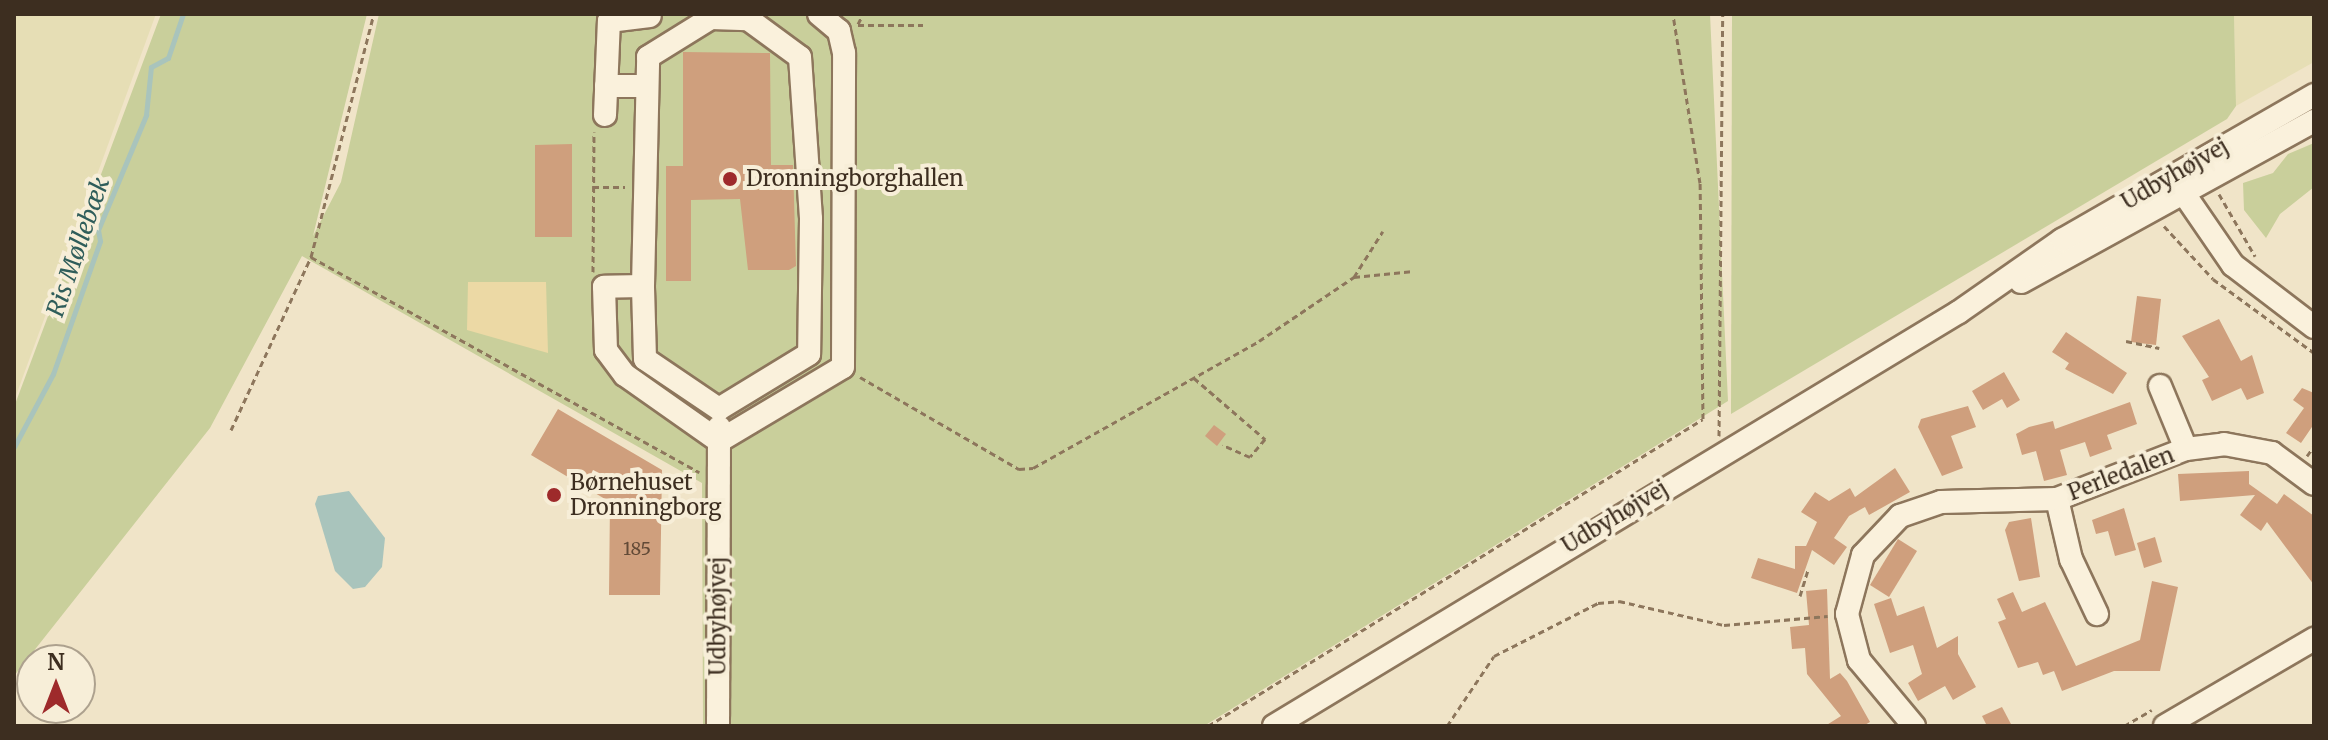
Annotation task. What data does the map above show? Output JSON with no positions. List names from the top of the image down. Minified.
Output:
{"streets":{"street":["Udbyhøjvej","Perledalen"]},"water":["Ris Møllebæk"],"places":["Dronningborghallen","Børnehuset Dronningborg"],"house_numbers":["185"],"north":"top"}
